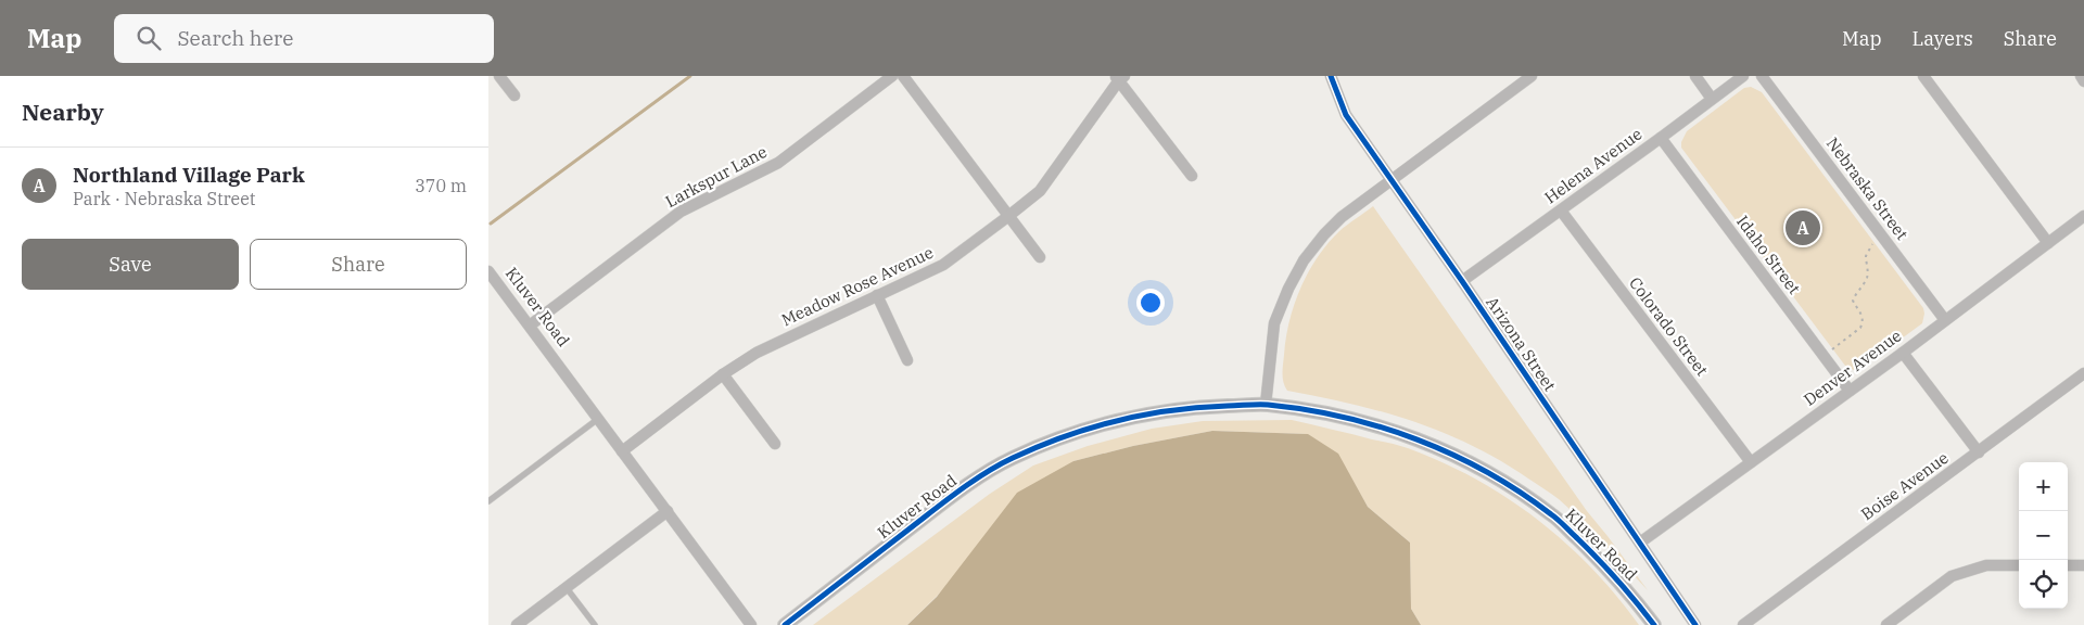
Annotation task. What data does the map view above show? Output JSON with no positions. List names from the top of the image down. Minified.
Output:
{"streets":{"street":["Helena Avenue","Larkspur Lane","Nebraska Street","Idaho Street","Meadow Rose Avenue","Kluver Road","Colorado Street","Arizona Street","Denver Avenue","Boise Avenue"]},"crossings":[["Helena Avenue","Idaho Street"],["Helena Avenue","Colorado Street"],["Helena Avenue","Arizona Street"],["Larkspur Lane","Kluver Road"],["Nebraska Street","Denver Avenue"],["Idaho Street","Denver Avenue"],["Meadow Rose Avenue","Kluver Road"],["Colorado Street","Denver Avenue"],["Arizona Street","Denver Avenue"]],"page":{"header":"Map","search":"Search here","nav":["Map","Layers","Share"],"heading":"Nearby","list":[{"mark":"A","name":"Northland Village Park","note":"Park · Nebraska Street","value":"370 m"}],"pins":"A","buttons":["Save","Share"],"map_buttons":["+","−"]}}
